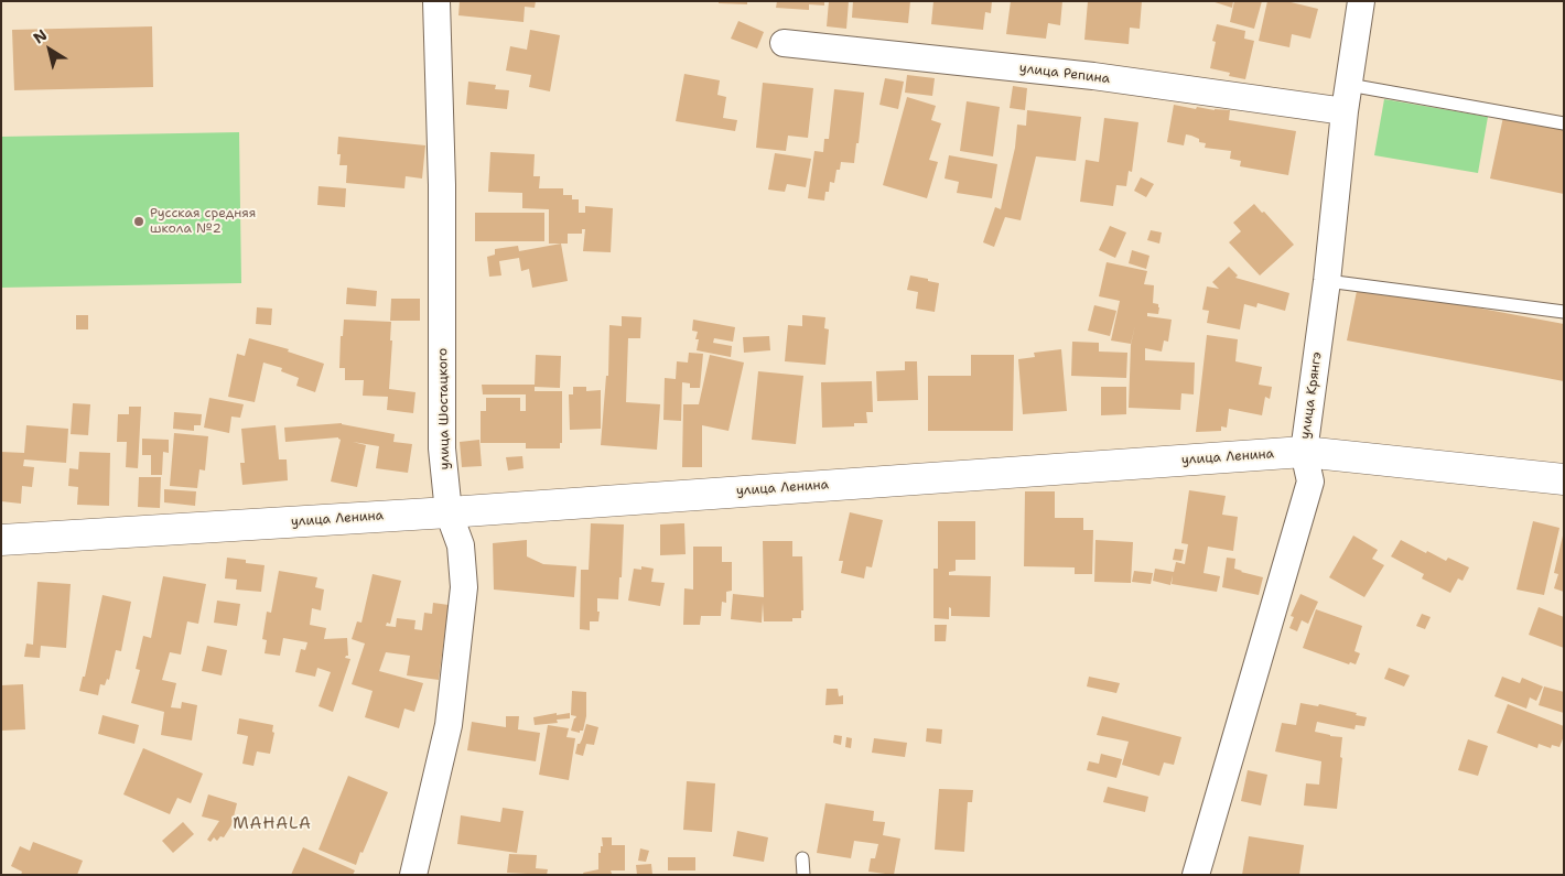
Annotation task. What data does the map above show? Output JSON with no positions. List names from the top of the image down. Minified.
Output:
{"streets":{"street":["улица Репина","улица Крянгэ","улица Шостацкого","улица Ленина"]},"crossings":[["улица Репина","улица Крянгэ"],["улица Крянгэ","улица Ленина"],["улица Шостацкого","улица Ленина"]],"districts":["MAHALA"],"places":["Русская средняя школа №2"],"north":"top left"}
